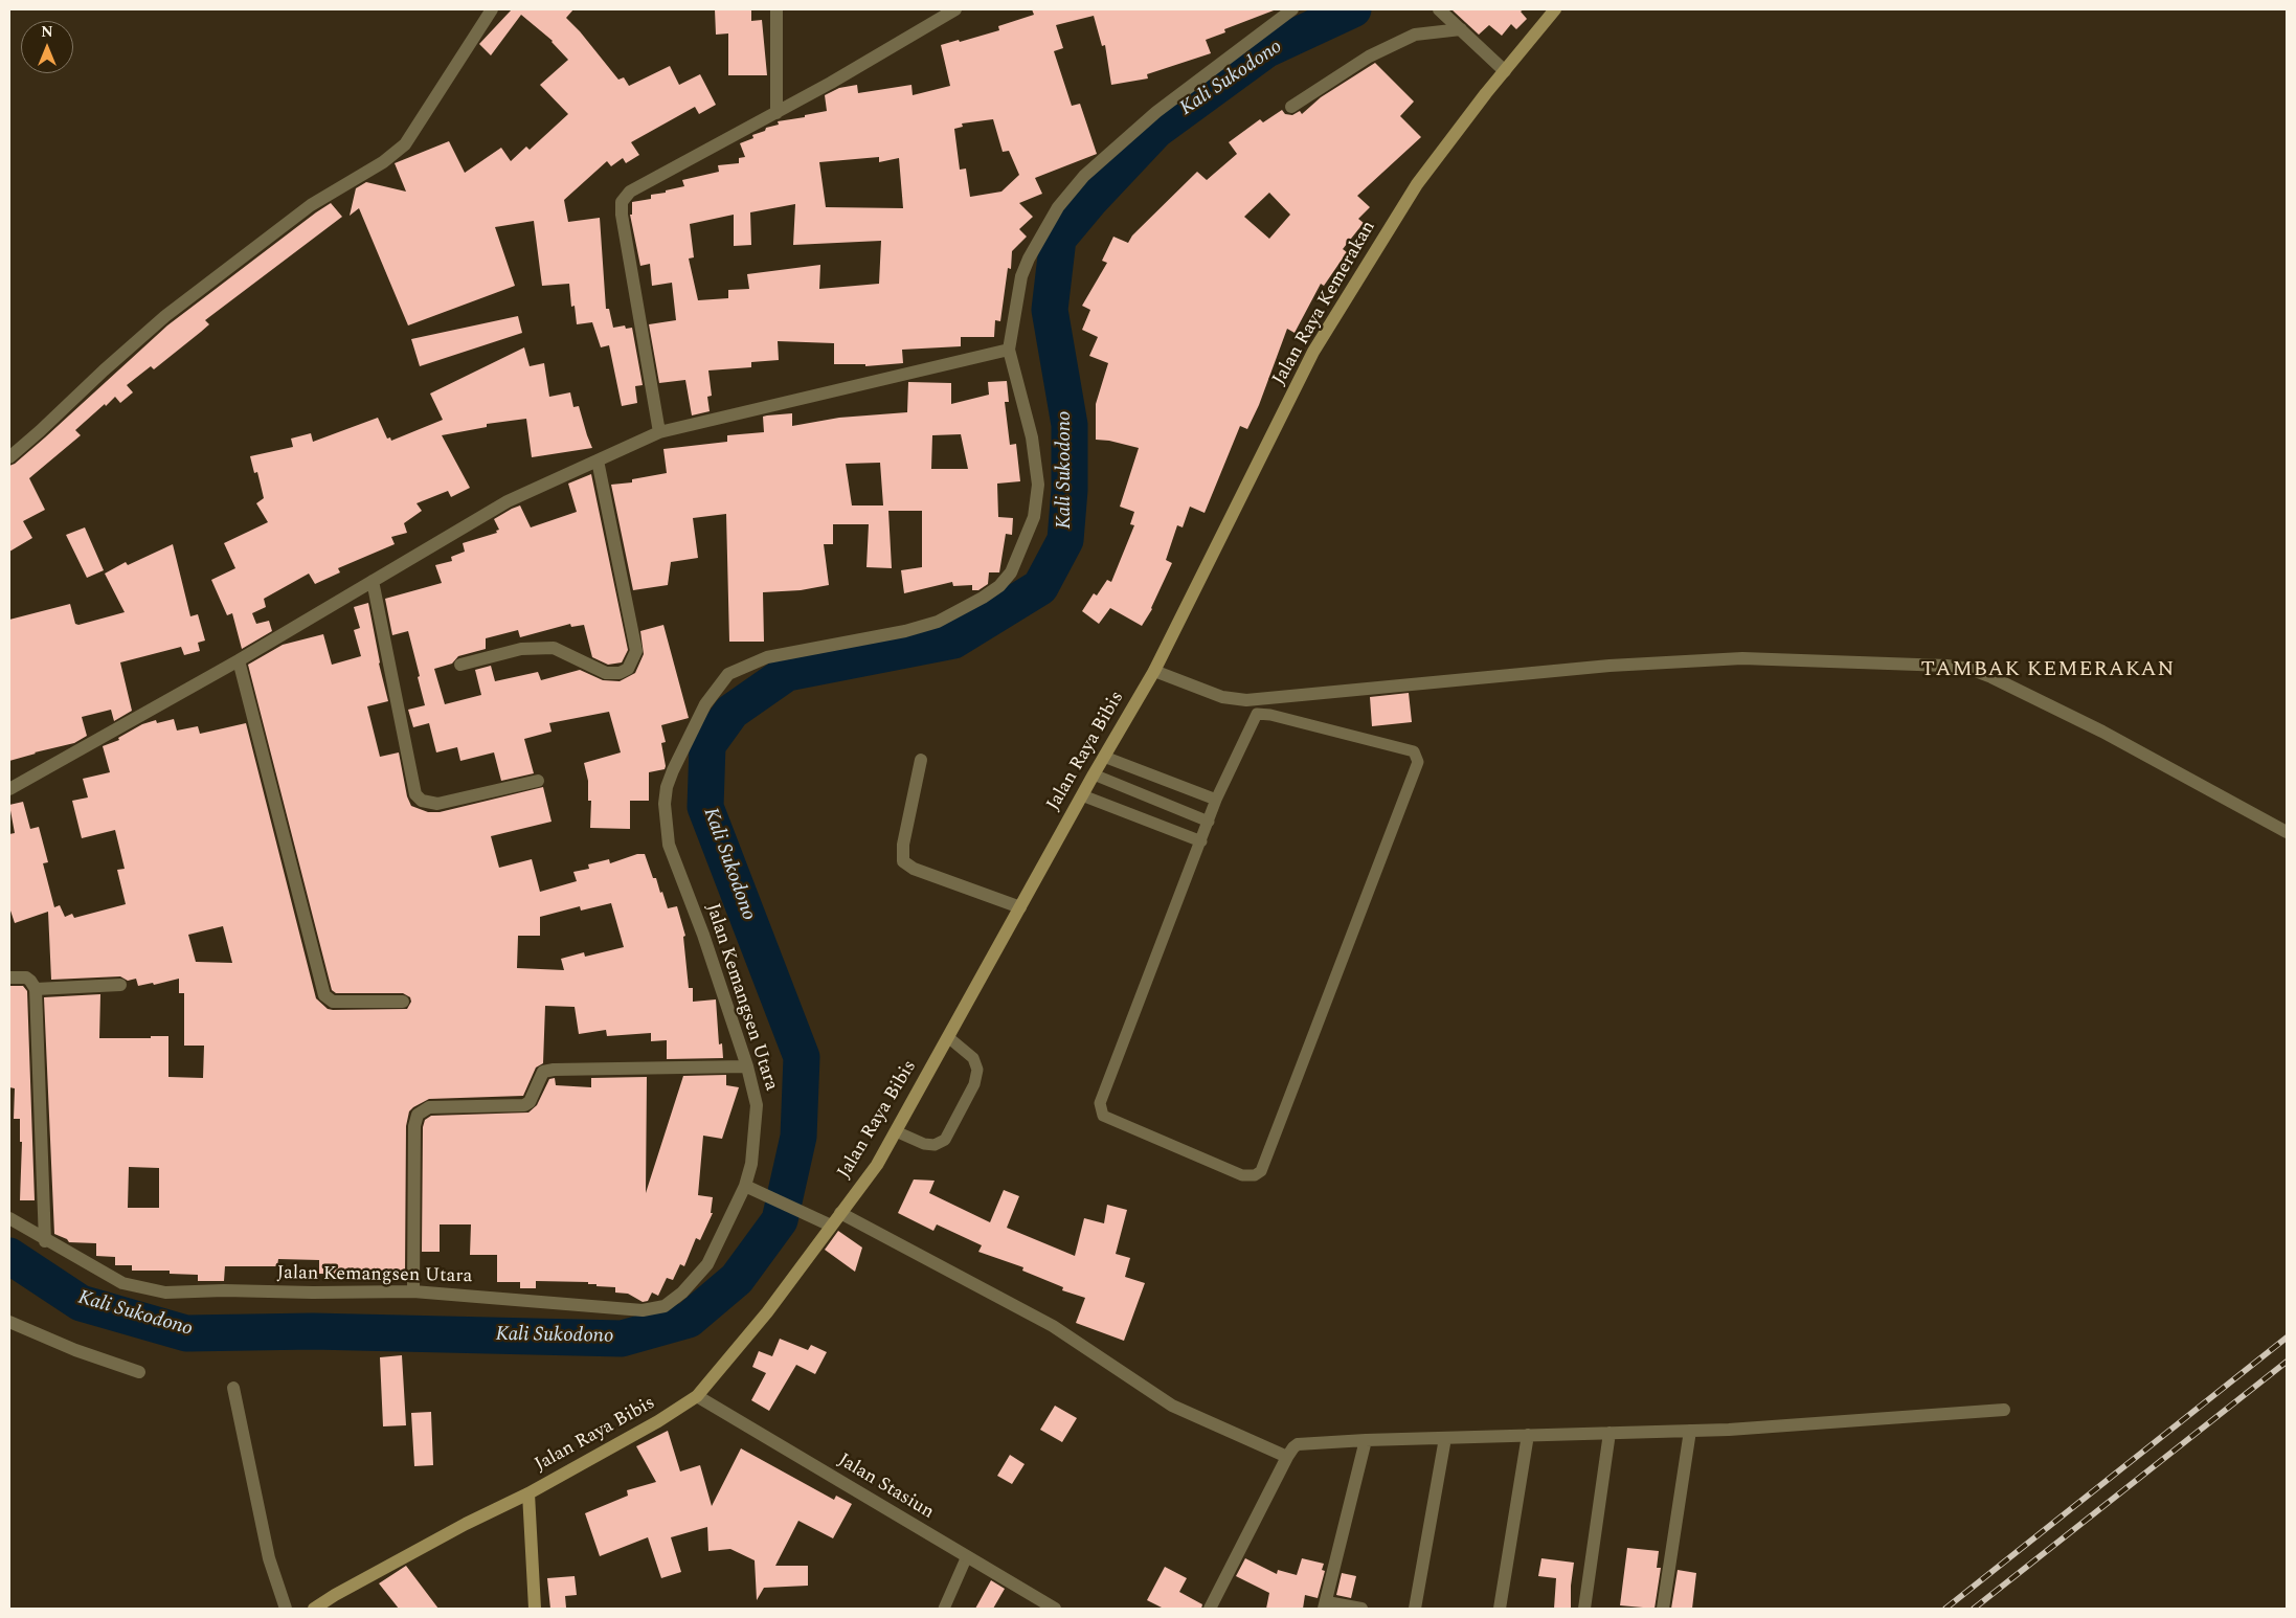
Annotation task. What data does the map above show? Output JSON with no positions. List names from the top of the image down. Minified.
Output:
{"streets":{"main road":["Jalan Raya Kemerakan","Jalan Raya Bibis"],"street":["Jalan Kemangsen Utara","Jalan Stasiun"]},"crossings":[["Jalan Raya Kemerakan","Jalan Raya Bibis"],["Jalan Raya Bibis","Jalan Stasiun"]],"districts":["TAMBAK KEMERAKAN"],"water":["Kali Sukodono"],"north":"top"}
